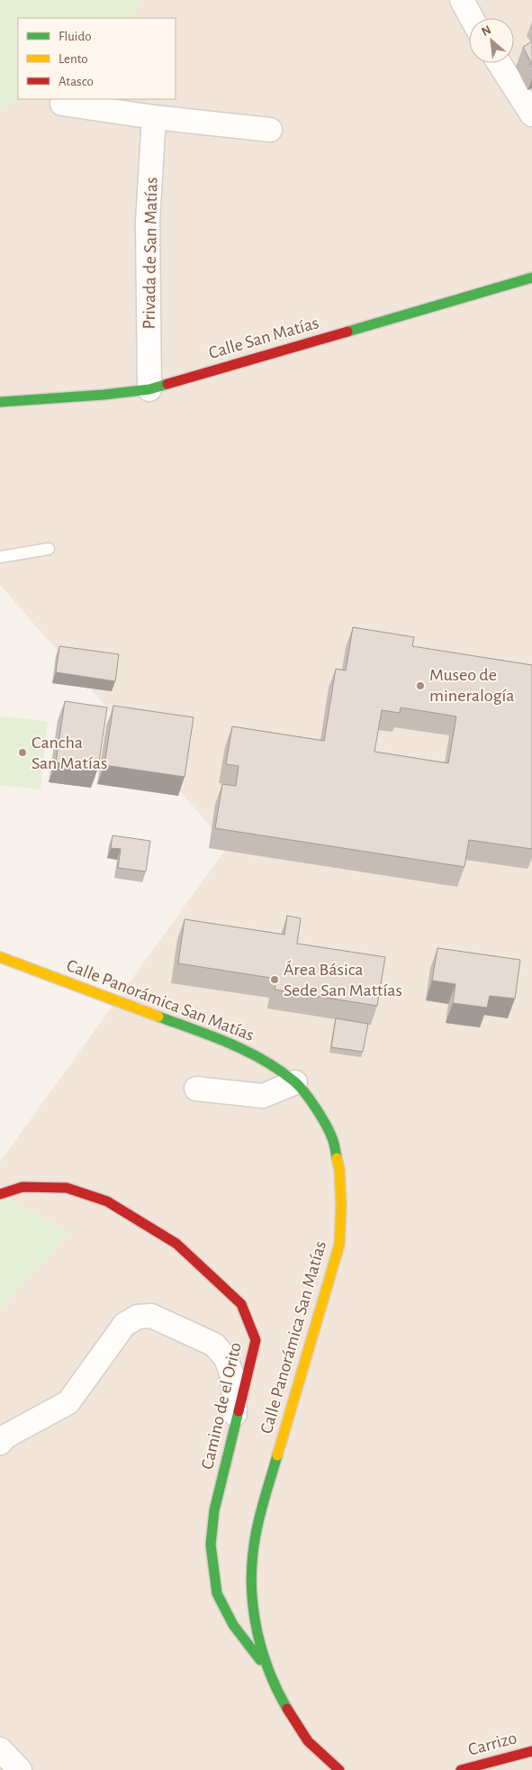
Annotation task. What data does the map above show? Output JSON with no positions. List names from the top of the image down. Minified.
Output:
{"streets":{"street":["Privada de San Matías","Calle San Matías","Calle Panorámica San Matías","Camino de el Orito","Carrizo"]},"crossings":[["Privada de San Matías","Calle San Matías"],["Calle Panorámica San Matías","Camino de el Orito"]],"places":["Museo de mineralogía","Cancha San Matías","Área Básica Sede San Mattías"],"legend":["Fluido","Lento","Atasco"],"north":"top left"}
